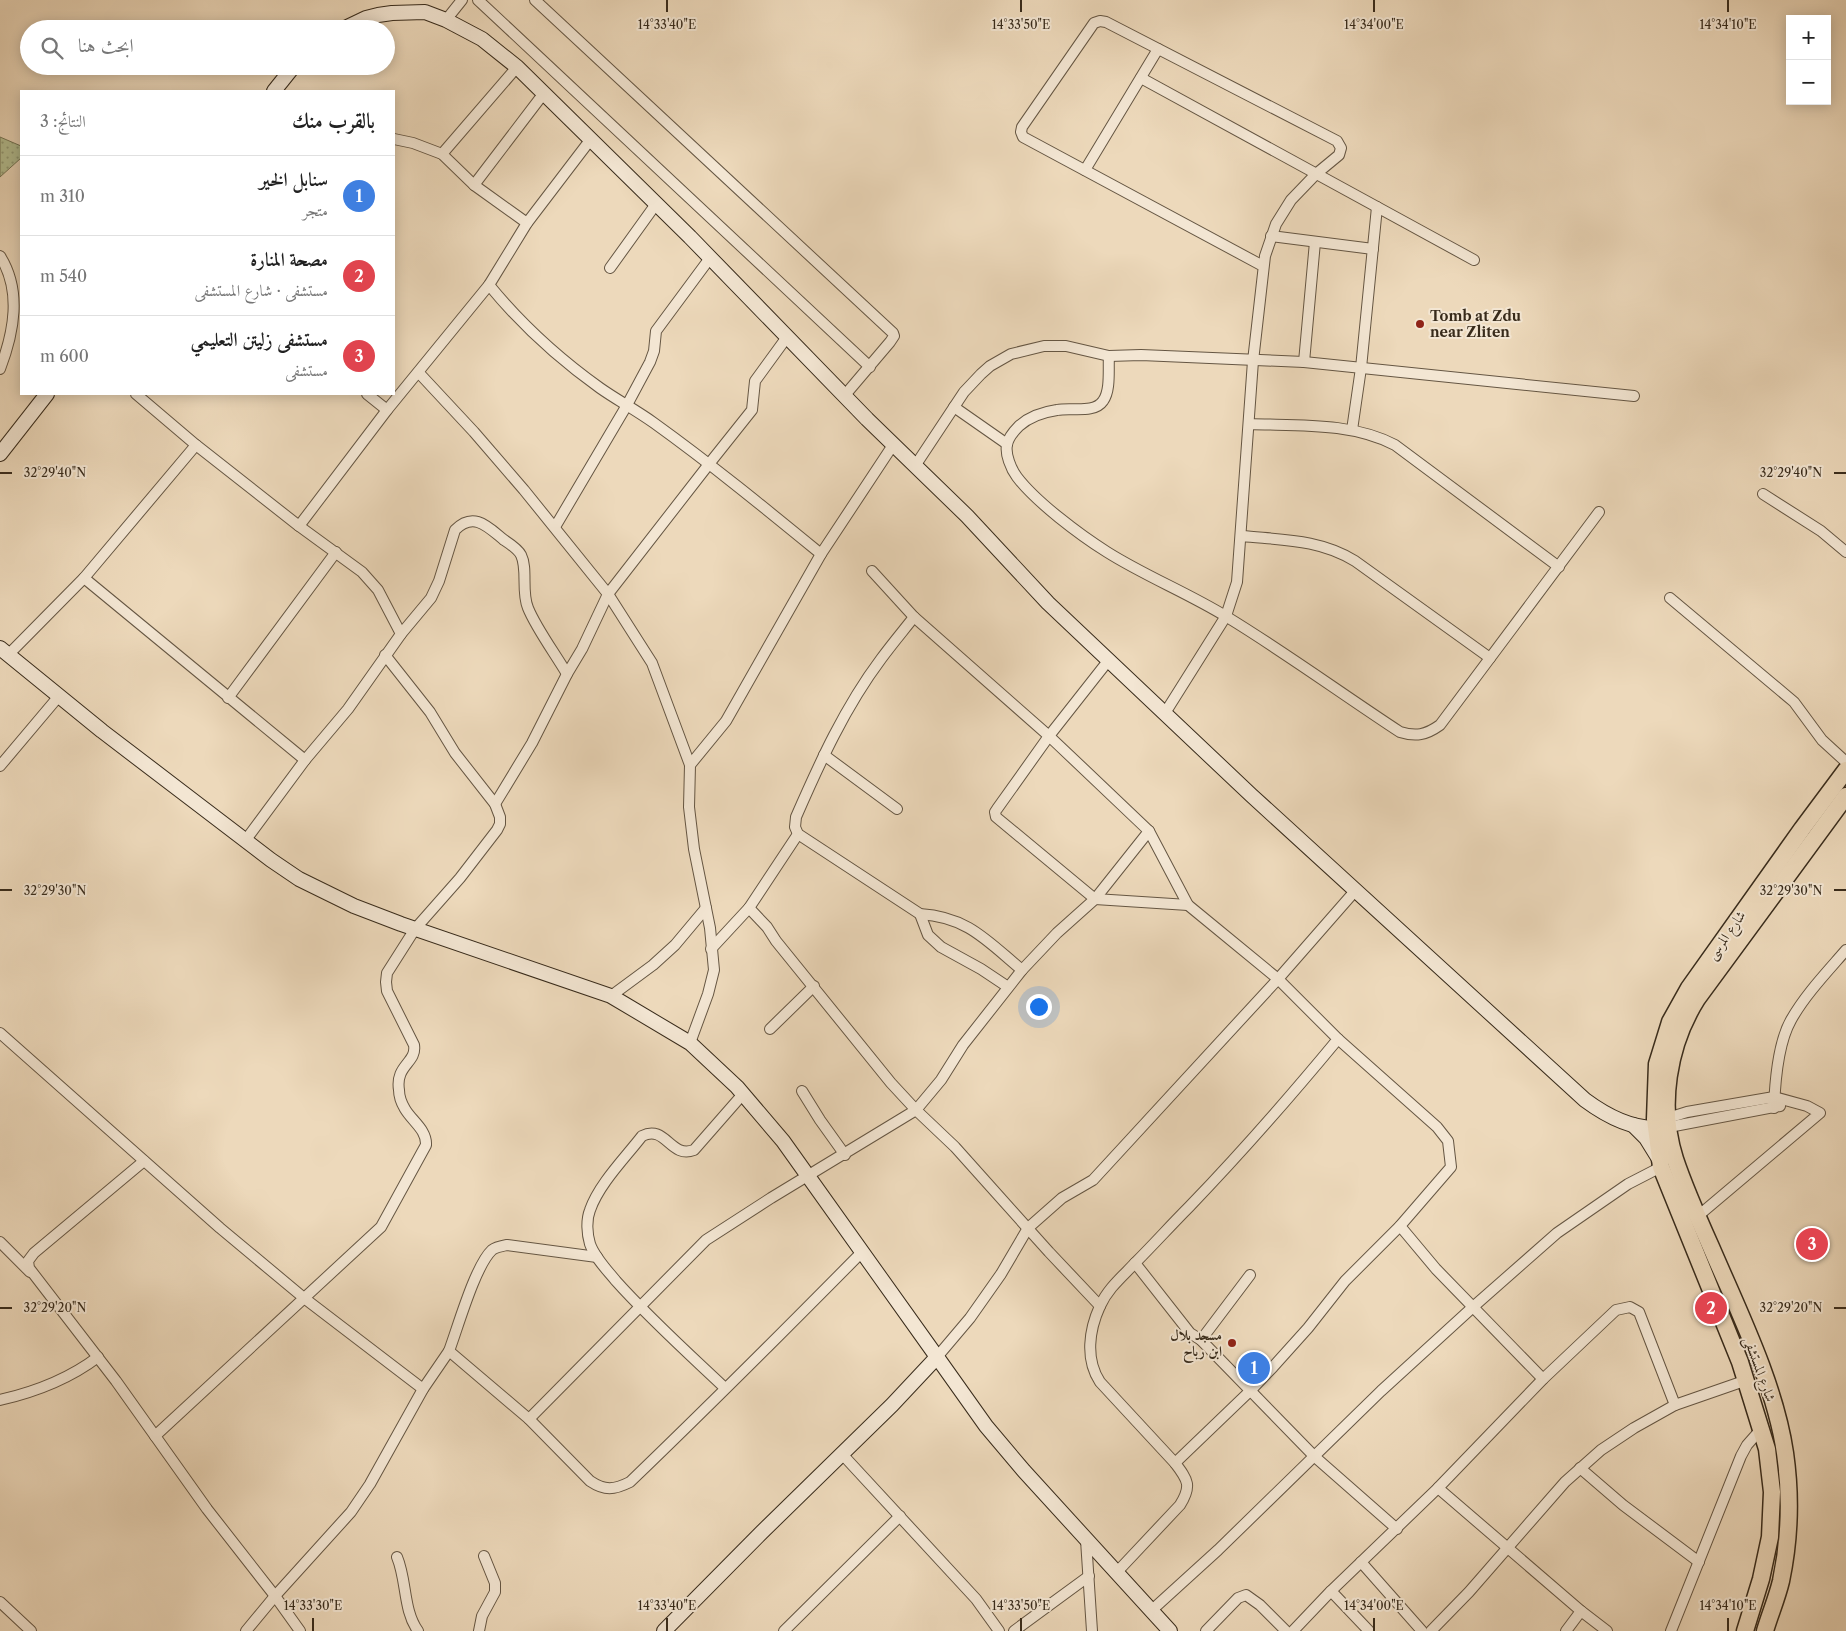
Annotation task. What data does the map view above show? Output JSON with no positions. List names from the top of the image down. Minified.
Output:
{"streets":{"main road":["شارع المرسى","شارع المستشفى"]},"crossings":[["شارع المرسى","شارع المستشفى"]],"places":["Tomb at Zdu near Zliten","مسجد بلال ابن رباح"],"page":{"map_buttons":["+","−"],"search":"ابحث هنا","heading":["بالقرب منك","النتائج: 3"],"list":[{"mark":"1","name":"سنابل الخير","note":"متجر","value":"310 m"},{"mark":"2","name":"مصحة المنارة","note":"مستشفى · شارع المستشفى","value":"540 m"},{"mark":"3","name":"مستشفى زليتن التعليمي","note":"مستشفى","value":"600 m"}],"pins":["3","2","1"]},"coordinates":["14°33'40\"E","14°33'50\"E","14°34'00\"E","14°34'10\"E","32°29'40\"N","32°29'30\"N","32°29'20\"N","14°33'30\"E"]}
